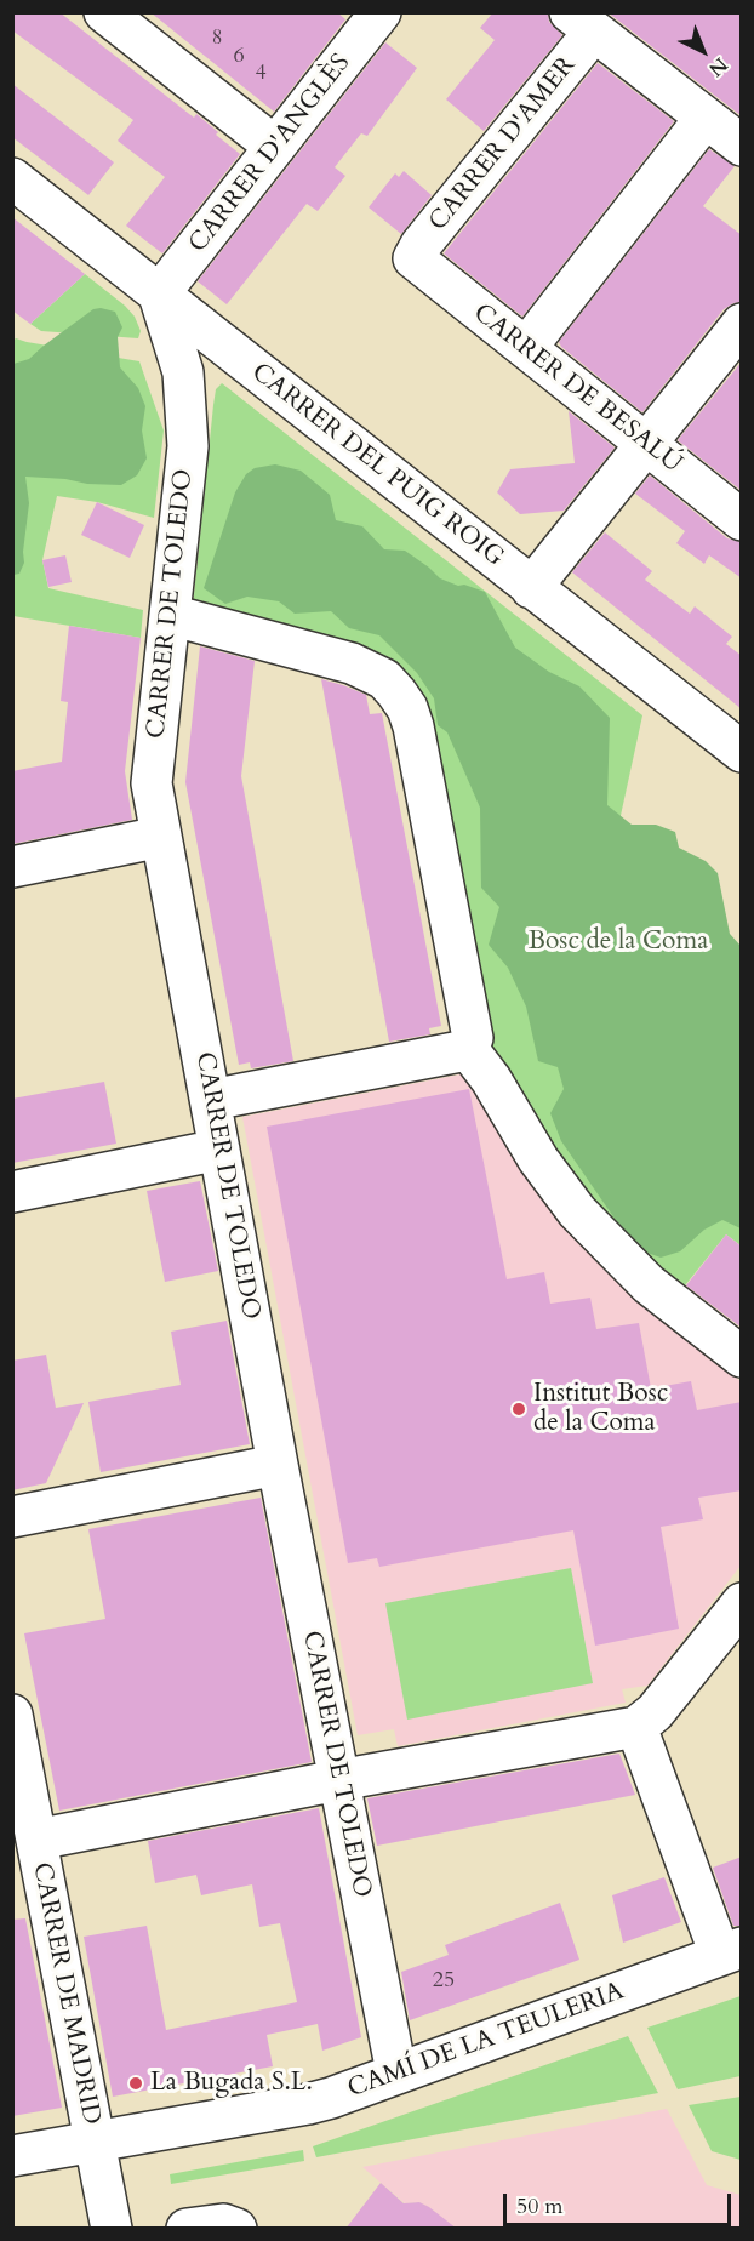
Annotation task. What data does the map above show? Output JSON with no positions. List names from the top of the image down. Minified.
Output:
{"streets":{"street":["CARRER D'AMER","CARRER D'ANGLÈS","CARRER DE BESALÚ","CARRER DEL PUIG ROIG","CARRER DE TOLEDO","CARRER DE MADRID","CAMÍ DE LA TEULERIA"]},"crossings":[["CARRER D'AMER","CARRER DE BESALÚ"],["CARRER D'ANGLÈS","CARRER DEL PUIG ROIG"],["CARRER D'ANGLÈS","CARRER DE TOLEDO"],["CARRER DEL PUIG ROIG","CARRER DE TOLEDO"],["CARRER DE TOLEDO","CAMÍ DE LA TEULERIA"],["CARRER DE MADRID","CAMÍ DE LA TEULERIA"]],"parks":["Bosc de la Coma"],"places":["Institut Bosc de la Coma","La Bugada S.L."],"house_numbers":["8","6","4","25"],"scale_bar":"50 m","north":"bottom right"}
